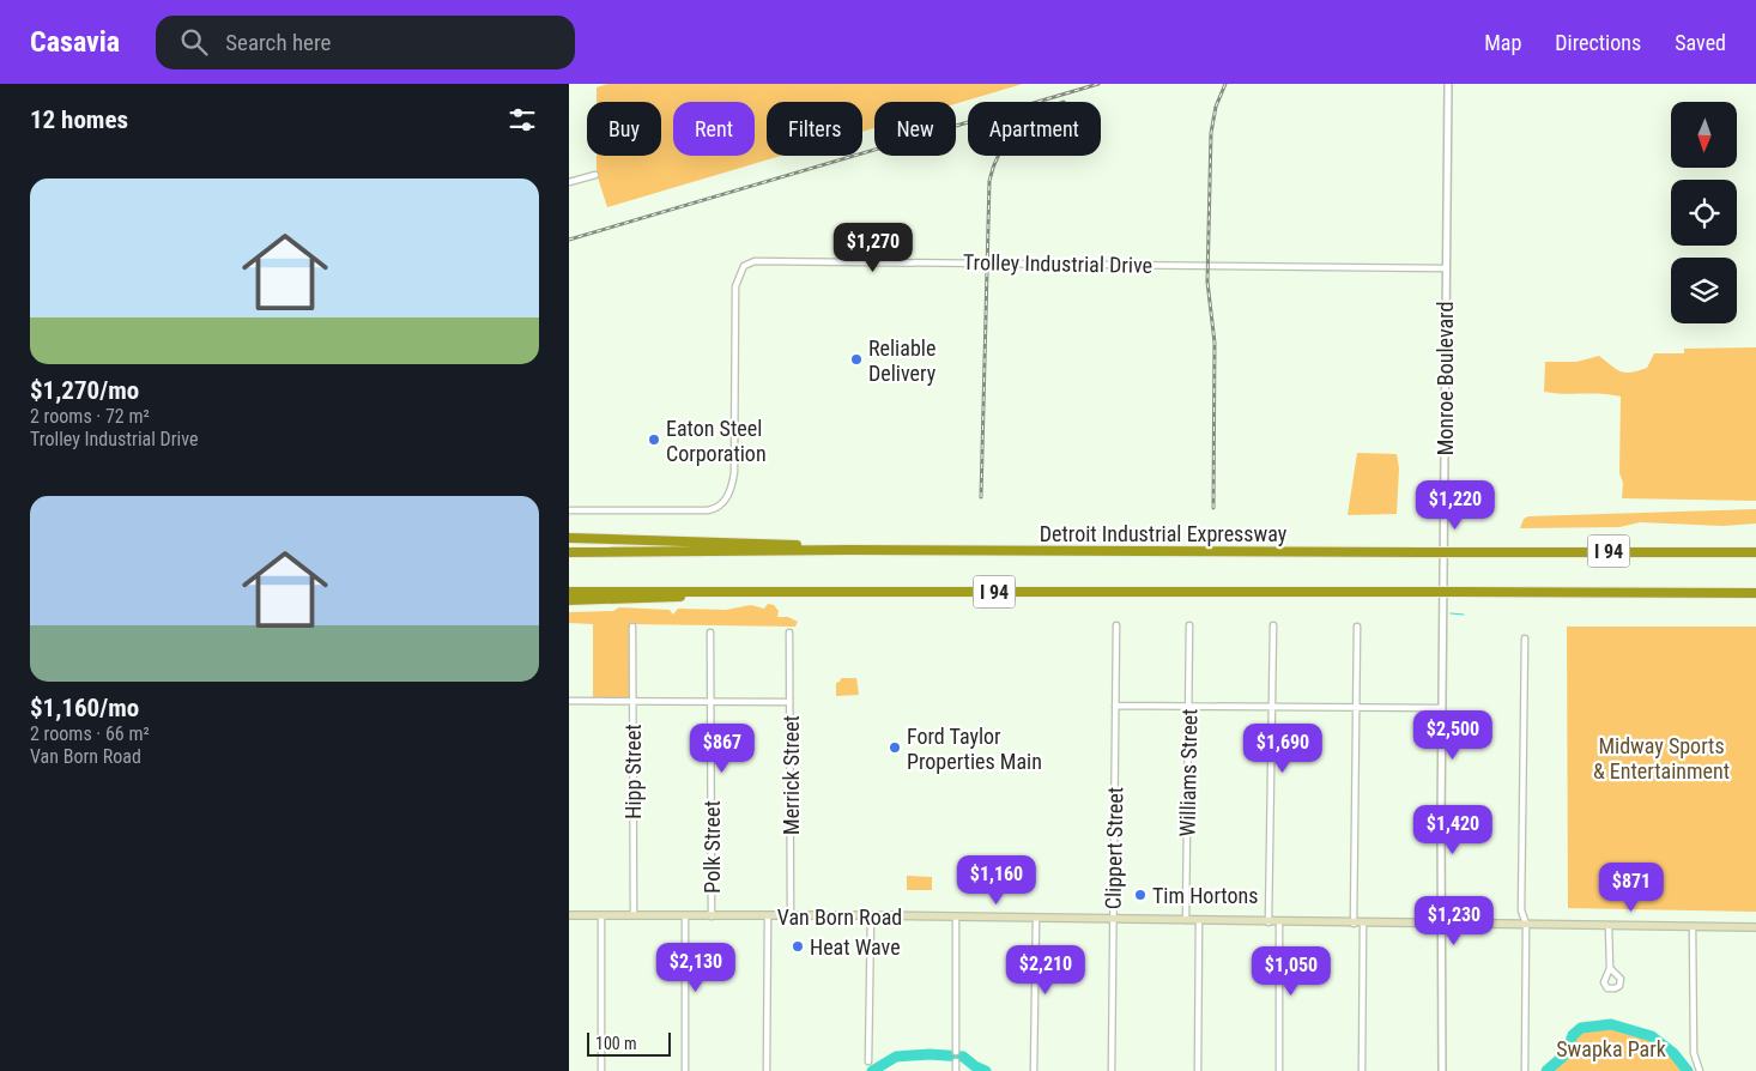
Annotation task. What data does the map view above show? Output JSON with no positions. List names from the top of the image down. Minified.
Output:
{"streets":{"highway":["Detroit Industrial Expressway","I 94"],"main road":["Van Born Road"],"street":["Trolley Industrial Drive","Monroe Boulevard","Hipp Street","Williams Street","Merrick Street","Polk Street","Clippert Street"]},"crossings":[["Trolley Industrial Drive","Monroe Boulevard"],["Monroe Boulevard","Van Born Road"],["Hipp Street","Van Born Road"],["Williams Street","Van Born Road"],["Merrick Street","Van Born Road"],["Polk Street","Van Born Road"],["Clippert Street","Van Born Road"]],"parks":["Midway Sports & Entertainment","Swapka Park"],"places":["Reliable Delivery","Eaton Steel Corporation","Ford Taylor Properties Main","Tim Hortons","Heat Wave"],"scale_bar":"100 m","north":"bottom","page":{"header":"Casavia","search":"Search here","nav":["Map","Directions","Saved"],"heading":"12 homes","chip":["Buy","Rent","Filters","New","Apartment"],"list":[{"name":"$1,270/mo","note":"2 rooms · 72 m² · Trolley Industrial Drive"},{"name":"$1,160/mo","note":"2 rooms · 66 m² · Van Born Road"}],"price":["$1,270","$1,220","$2,500","$867","$1,690","$1,420","$1,160","$871","$1,230","$2,130","$2,210","$1,050"],"scale":"100 m"}}
